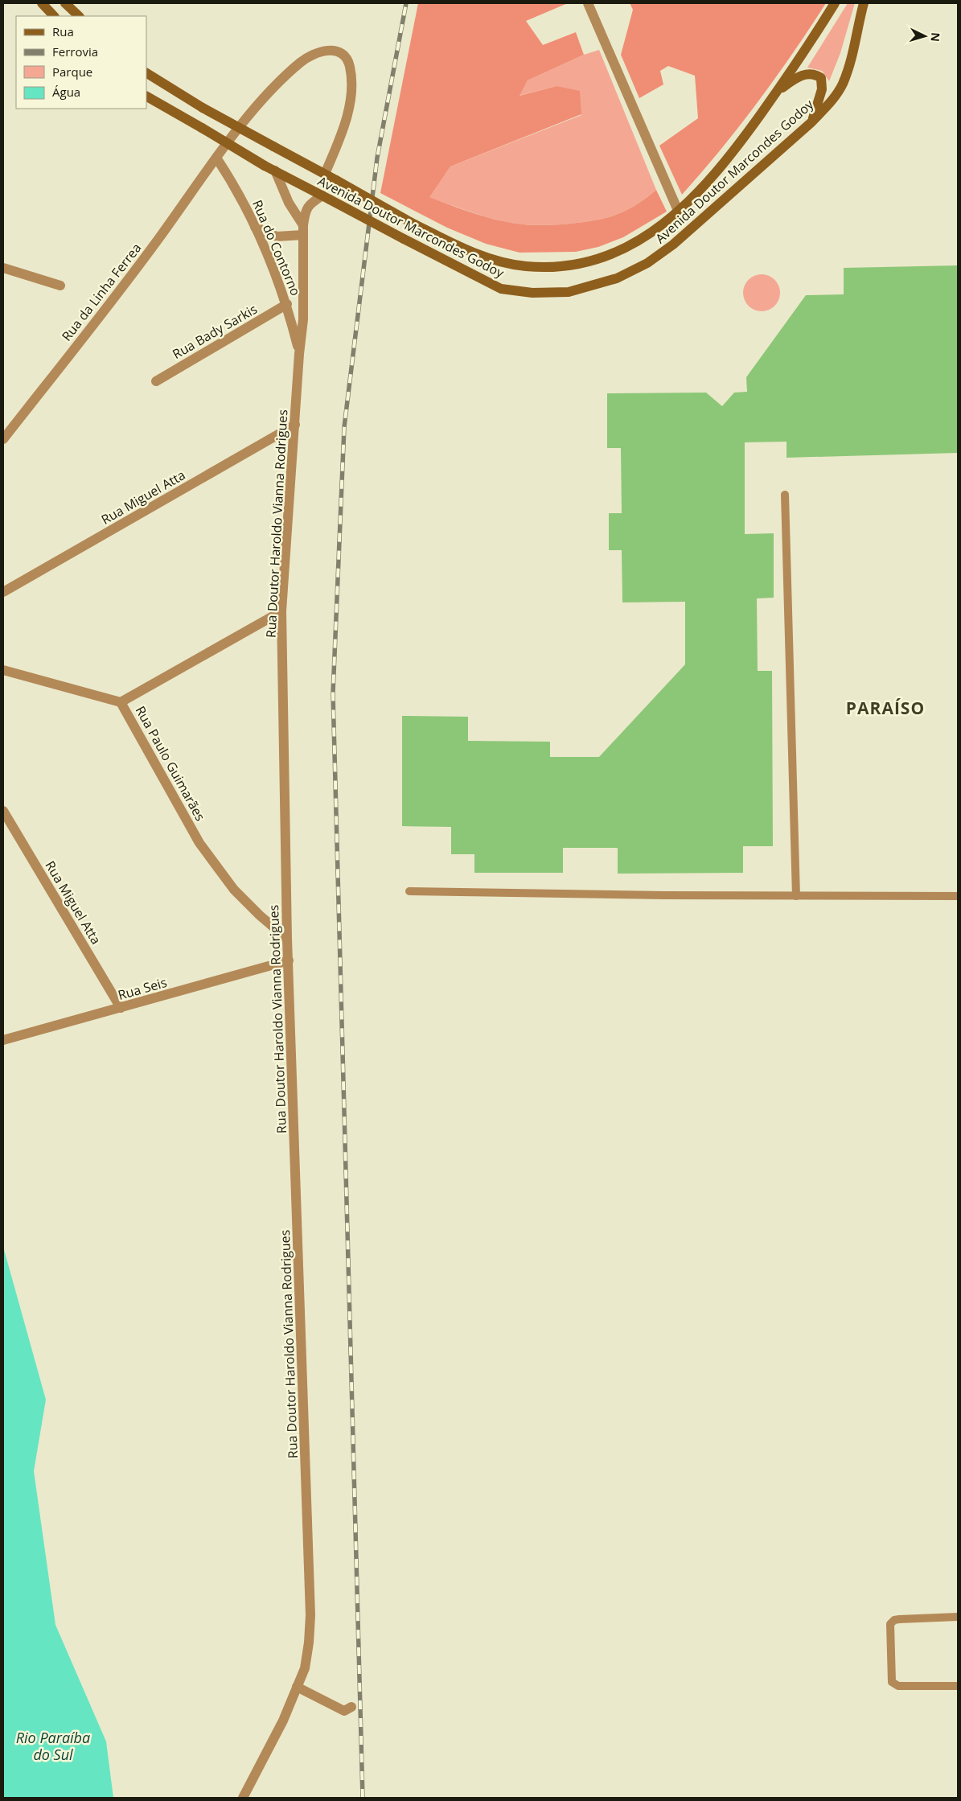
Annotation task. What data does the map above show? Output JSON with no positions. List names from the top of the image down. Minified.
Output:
{"streets":{"main road":["Avenida Doutor Marcondes Godoy"],"street":["Rua do Contorno","Rua da Linha Ferrea","Rua Bady Sarkis","Rua Miguel Atta","Rua Doutor Haroldo Vianna Rodrigues","Rua Paulo Guimarães","Rua Seis"]},"crossings":[["Avenida Doutor Marcondes Godoy","Rua da Linha Ferrea"],["Avenida Doutor Marcondes Godoy","Rua Doutor Haroldo Vianna Rodrigues"],["Rua do Contorno","Rua da Linha Ferrea"],["Rua do Contorno","Rua Bady Sarkis"],["Rua do Contorno","Rua Doutor Haroldo Vianna Rodrigues"],["Rua Miguel Atta","Rua Doutor Haroldo Vianna Rodrigues"],["Rua Miguel Atta","Rua Seis"],["Rua Doutor Haroldo Vianna Rodrigues","Rua Paulo Guimarães"],["Rua Doutor Haroldo Vianna Rodrigues","Rua Seis"]],"districts":["PARAÍSO"],"water":["Rio Paraíba do Sul"],"legend":["Rua","Ferrovia","Parque","Água"],"north":"right"}
